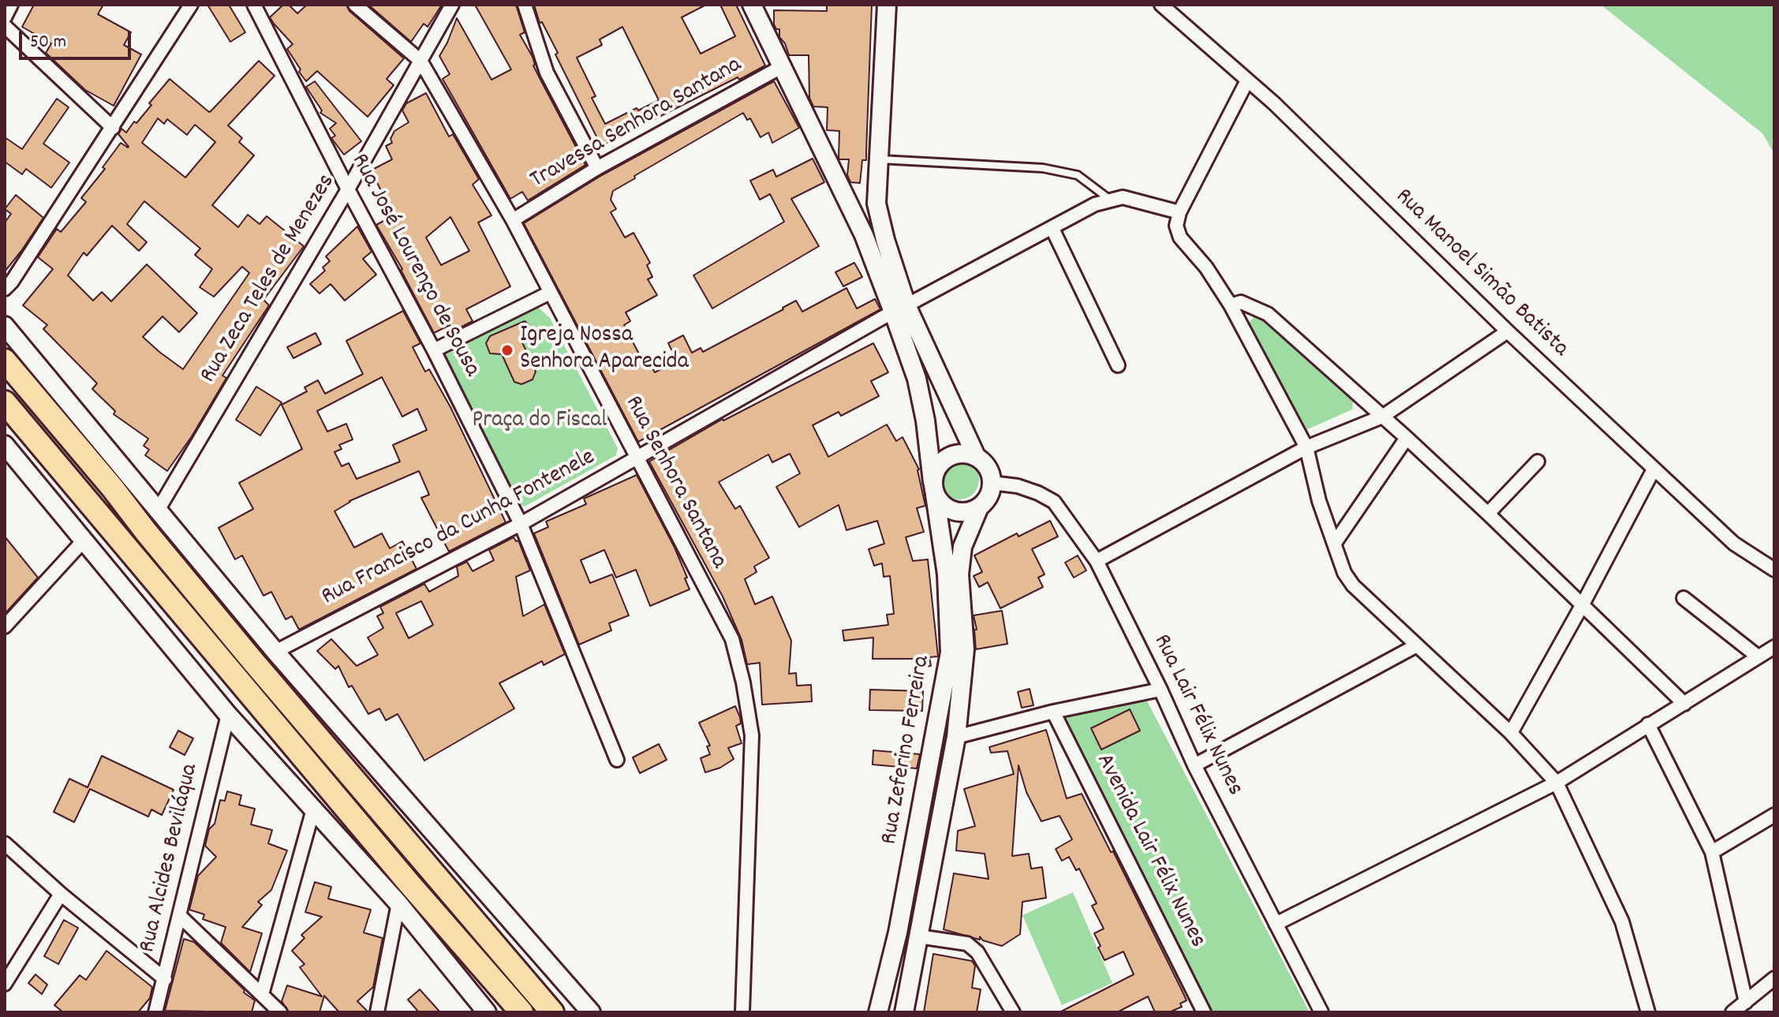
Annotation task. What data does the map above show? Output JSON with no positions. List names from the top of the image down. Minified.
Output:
{"streets":{"main road":["Rua Zeferino Ferreira"],"street":["Travessa Senhora Santana","Rua José Lourenço de Sousa","Rua Manoel Simão Batista","Rua Zeca Teles de Menezes","Rua Senhora Santana","Rua Francisco da Cunha Fontenele","Rua Lair Félix Nunes","Avenida Lair Félix Nunes","Rua Alcides Beviláqua"]},"crossings":[["Travessa Senhora Santana","Rua Senhora Santana"],["Rua José Lourenço de Sousa","Rua Zeca Teles de Menezes"],["Rua José Lourenço de Sousa","Rua Francisco da Cunha Fontenele"],["Rua Zeca Teles de Menezes","Rua Senhora Santana"],["Rua Senhora Santana","Rua Francisco da Cunha Fontenele"],["Rua Francisco da Cunha Fontenele","Rua Zeferino Ferreira"],["Rua Lair Félix Nunes","Rua Zeferino Ferreira"]],"parks":["Praça do Fiscal"],"places":["Igreja Nossa Senhora Aparecida"],"scale_bar":"50 m"}
